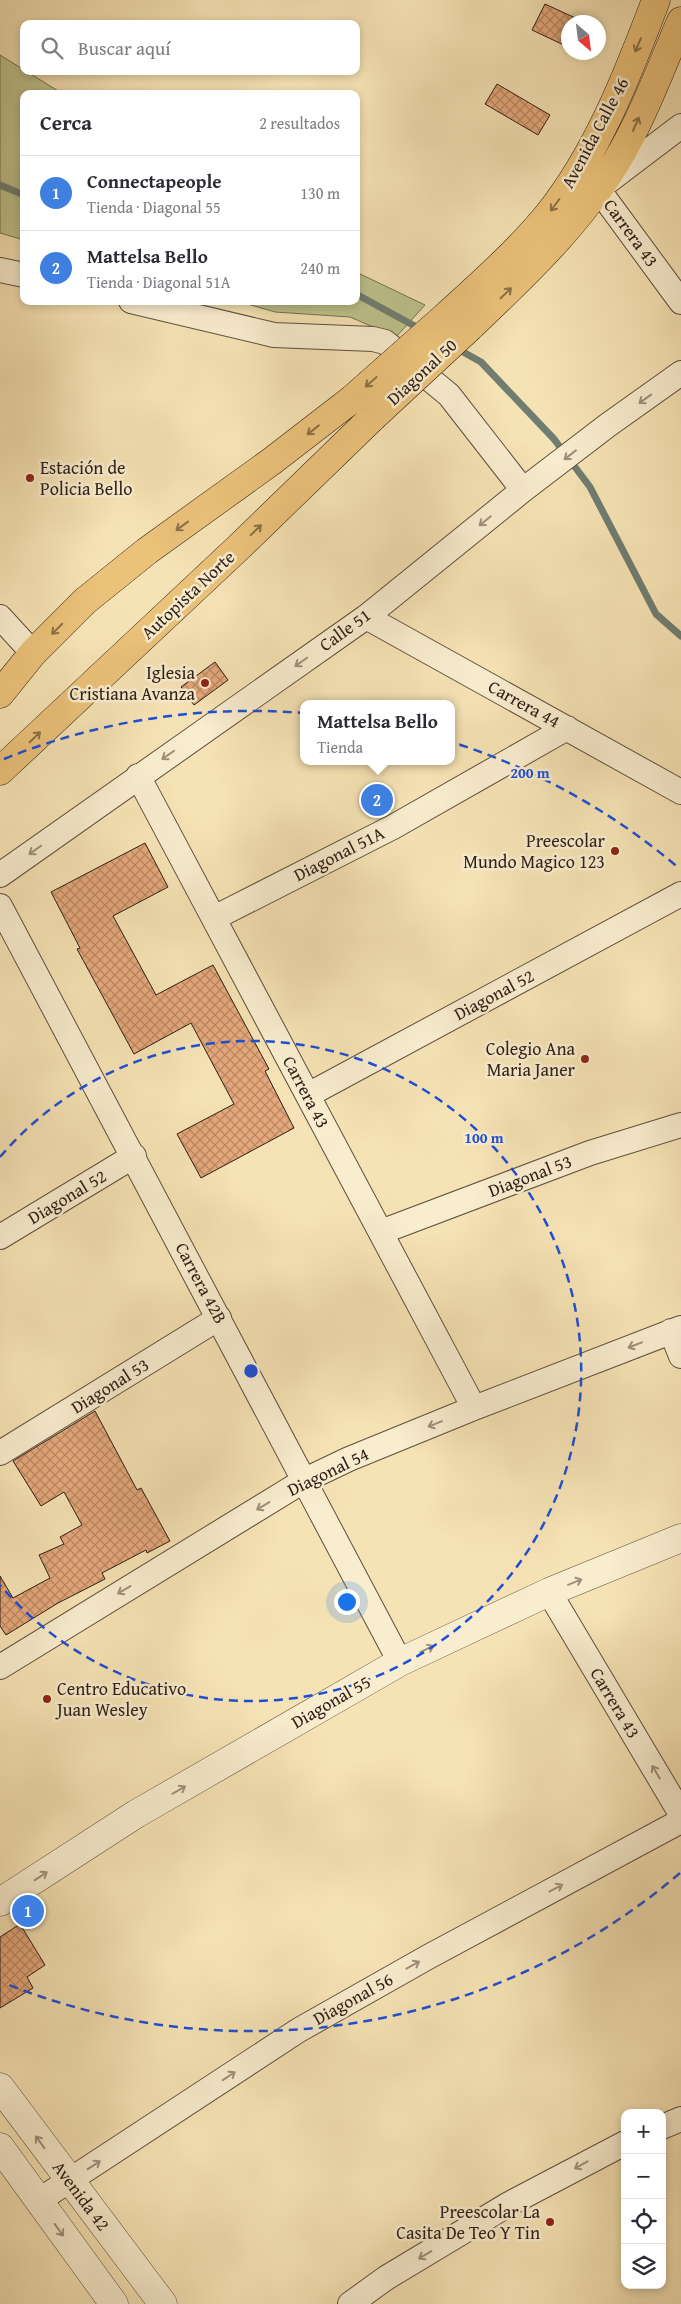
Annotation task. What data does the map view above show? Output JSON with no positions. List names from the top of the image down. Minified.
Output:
{"streets":{"main road":["Avenida Calle 46","Diagonal 50","Autopista Norte"],"street":["Carrera 43","Calle 51","Carrera 44","Diagonal 51A","Diagonal 52","Diagonal 53","Carrera 42B","Diagonal 54","Diagonal 55","Diagonal 56","Avenida 42"]},"crossings":[["Avenida Calle 46","Carrera 43"],["Avenida Calle 46","Diagonal 50"],["Carrera 43","Calle 51"],["Carrera 43","Diagonal 51A"],["Carrera 43","Diagonal 52"],["Carrera 43","Diagonal 53"],["Carrera 43","Diagonal 54"],["Carrera 43","Diagonal 55"],["Diagonal 50","Autopista Norte"],["Calle 51","Carrera 44"],["Carrera 44","Diagonal 51A"],["Diagonal 52","Carrera 42B"],["Diagonal 53","Carrera 42B"],["Carrera 42B","Diagonal 54"],["Carrera 42B","Diagonal 55"],["Diagonal 56","Avenida 42"]],"one_way":["Diagonal 50","Autopista Norte","Calle 51","Diagonal 54","Diagonal 55","Diagonal 56"],"places":["Estación de Policia Bello","Iglesia Cristiana Avanza","Preescolar Mundo Magico 123","Colegio Ana Maria Janer","Centro Educativo Juan Wesley","Preescolar La Casita De Teo Y Tin"],"north":"bottom right","page":{"search":"Buscar aquí","heading":["Cerca","2 resultados"],"list":[{"mark":"1","name":"Connectapeople","note":"Tienda · Diagonal 55","value":"130 m"},{"mark":"2","name":"Mattelsa Bello","note":"Tienda · Diagonal 51A","value":"240 m"}],"popup":["Mattelsa Bello","Tienda"],"pins":["2","1"],"map_buttons":["+","−"]},"rings":["200 m","100 m"]}
